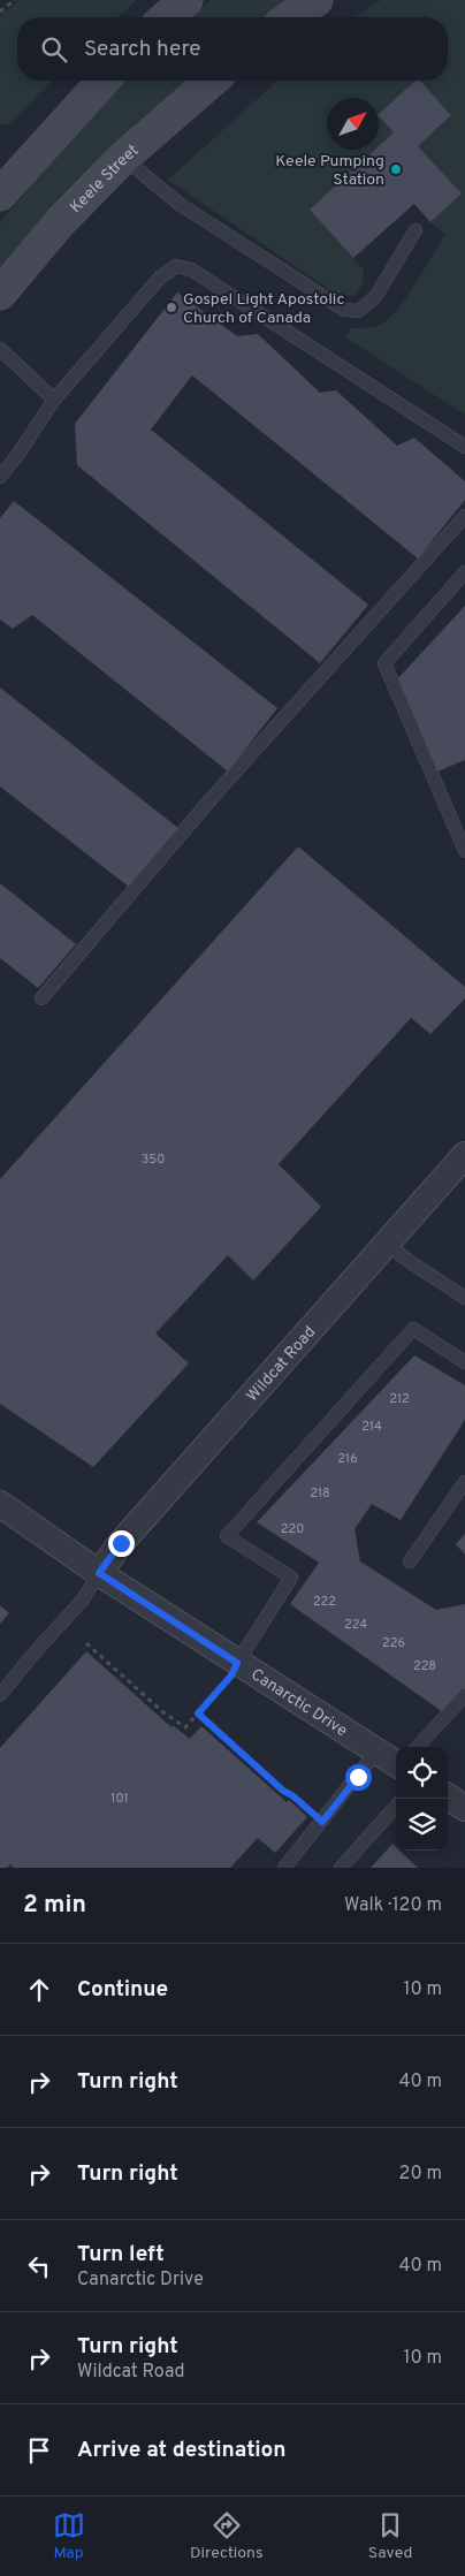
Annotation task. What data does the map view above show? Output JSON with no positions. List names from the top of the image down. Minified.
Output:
{"streets":{"main road":["Keele Street"],"street":["Wildcat Road","Canarctic Drive"]},"crossings":[["Wildcat Road","Canarctic Drive"]],"places":["Keele Pumping Station","Gospel Light Apostolic Church of Canada"],"house_numbers":["350","212","214","216","218","220","222","224","226","228","101"],"north":"top right","page":{"search":"Search here","heading":["2 min","Walk · 120 m"],"list":[["Continue","10 m"],["Turn right","40 m"],["Turn right","20 m"],["Turn left","Canarctic Drive","40 m"],["Turn right","Wildcat Road","10 m"],"Arrive at destination"],"nav":["Map","Directions","Saved"]}}
